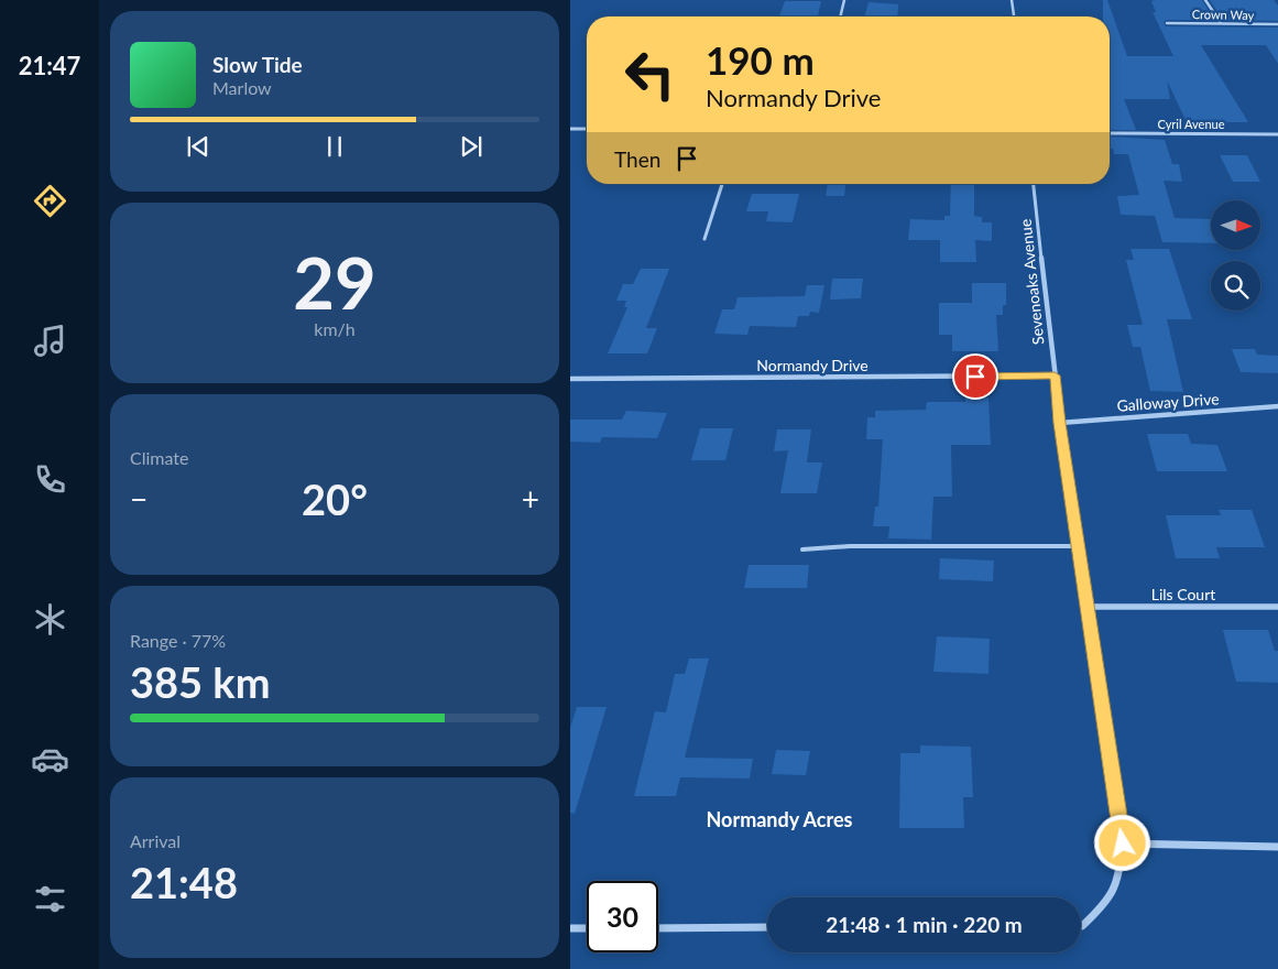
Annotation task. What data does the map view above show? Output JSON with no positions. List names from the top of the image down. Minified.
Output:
{"streets":{"street":["Crown Way","Cyril Avenue","Sevenoaks Avenue","Normandy Drive","Galloway Drive","Lils Court"]},"crossings":[["Sevenoaks Avenue","Normandy Drive"],["Sevenoaks Avenue","Galloway Drive"],["Sevenoaks Avenue","Lils Court"]],"districts":["Normandy Acres"],"north":"right","page":{"tabs":"21:47","turn":["190 m","Normandy Drive"],"song":["Slow Tide","Marlow"],"then":"Then","tile":[["29","km/h"],"Climate",["Range · 77%","385 km"],["Arrival","21:48"]],"heat":["−","20°","+"],"limit":"30","trip":"21:48 · 1 min · 220 m"}}
